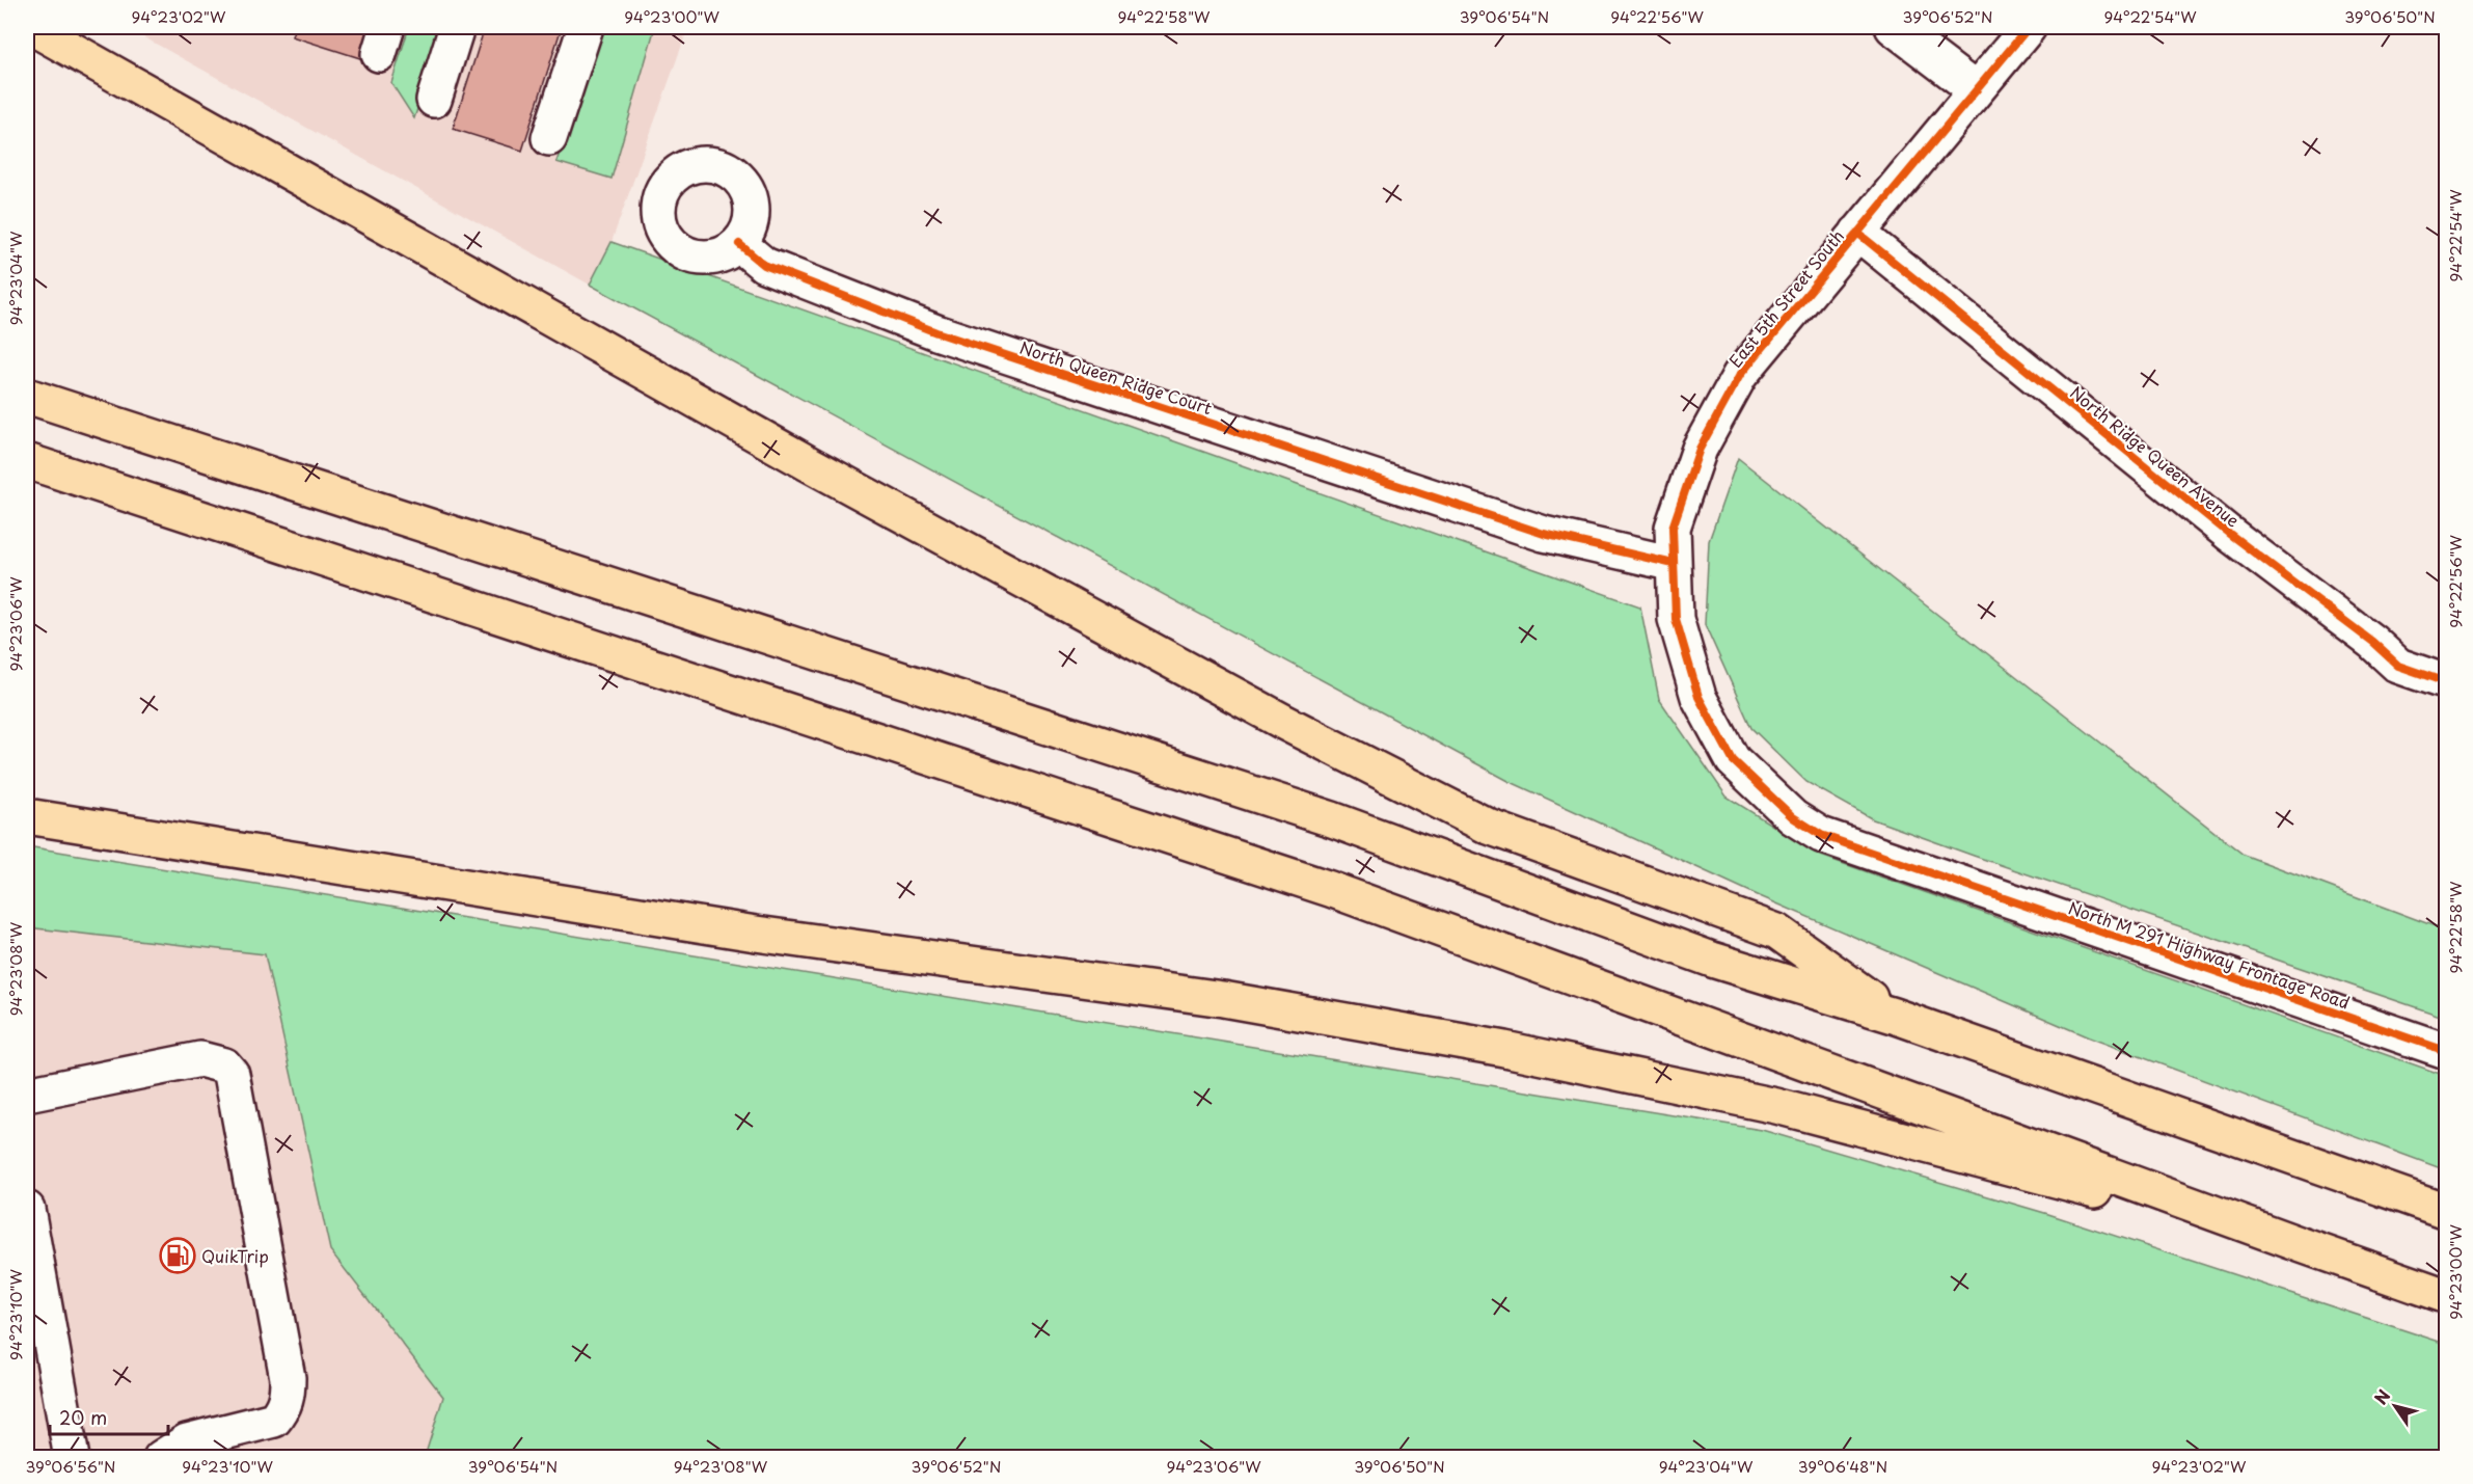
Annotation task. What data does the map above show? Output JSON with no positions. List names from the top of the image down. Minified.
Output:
{"streets":{"street":["East 5th Street South","North Queen Ridge Court","North Ridge Queen Avenue","North M 291 Highway Frontage Road"]},"crossings":[["East 5th Street South","North Queen Ridge Court"],["East 5th Street South","North Ridge Queen Avenue"],["East 5th Street South","North M 291 Highway Frontage Road"]],"places":{"fuel station":["QuikTrip"]},"scale_bar":"20 m","north":"top left","coordinates":["94°23'02\"W","94°23'00\"W","94°22'58\"W","39°06'54\"N","94°22'56\"W","39°06'52\"N","94°22'54\"W","39°06'50\"N","94°23'04\"W","94°23'06\"W","94°23'08\"W","94°23'10\"W","39°06'56\"N","39°06'48\"N"]}
